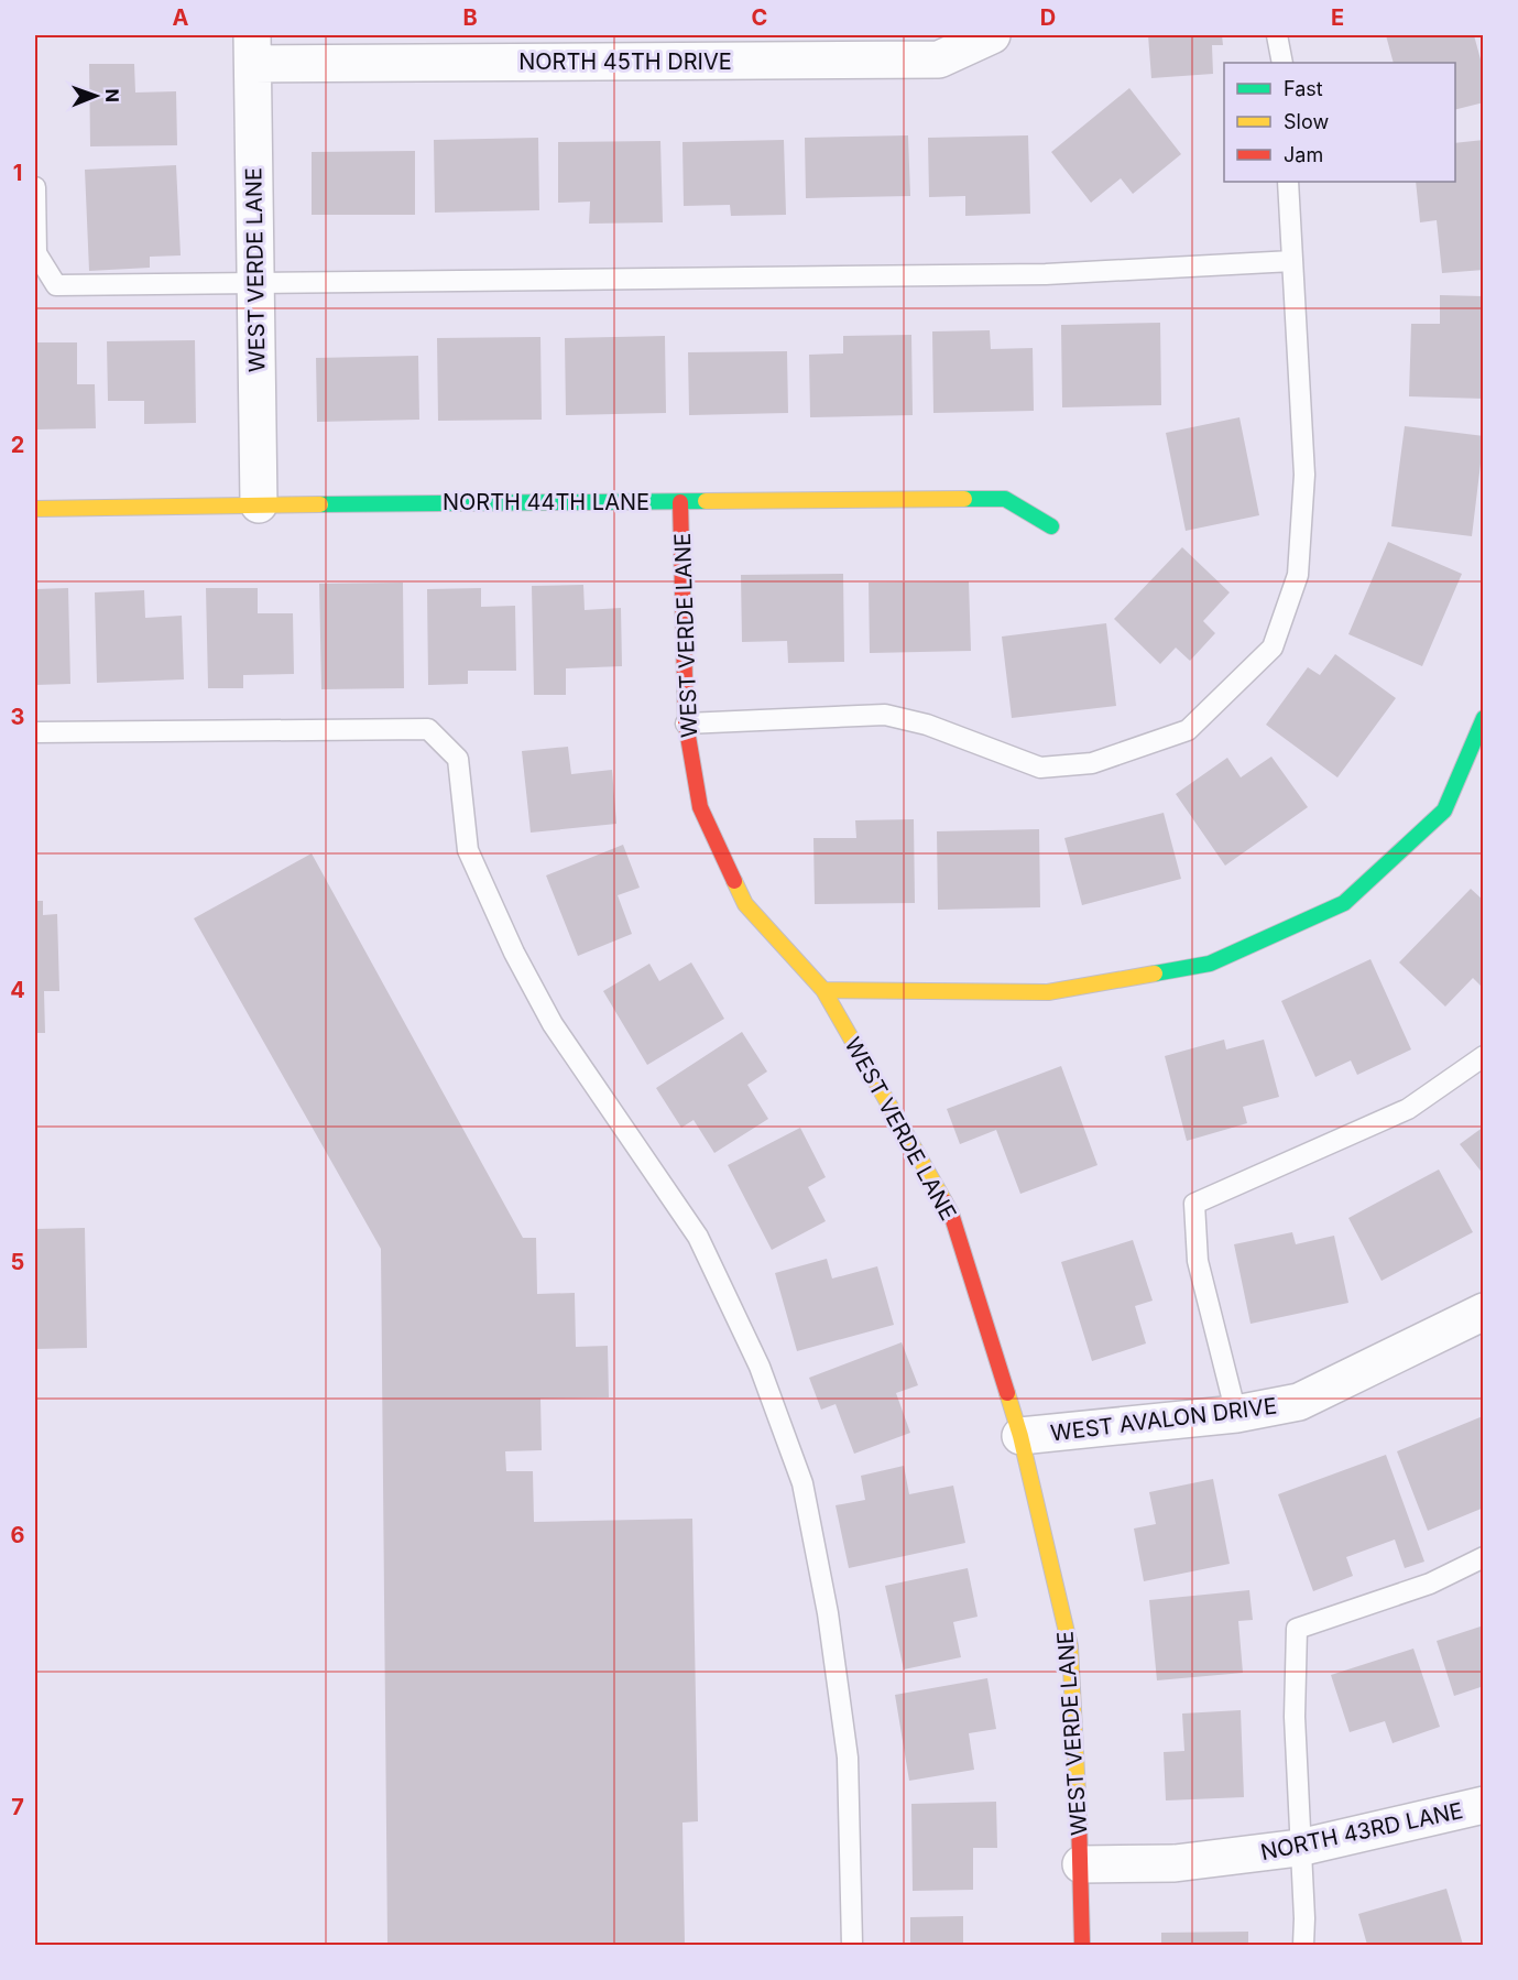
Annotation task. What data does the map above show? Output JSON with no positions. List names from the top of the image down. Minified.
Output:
{"streets":{"street":["NORTH 45TH DRIVE","WEST VERDE LANE","NORTH 44TH LANE","WEST AVALON DRIVE","NORTH 43RD LANE"]},"crossings":[["NORTH 45TH DRIVE","WEST VERDE LANE"],["WEST VERDE LANE","NORTH 44TH LANE"],["WEST VERDE LANE","WEST AVALON DRIVE"],["WEST VERDE LANE","NORTH 43RD LANE"]],"legend":["Fast","Slow","Jam"],"north":"right","grid":{"columns":["A","B","C","D","E"],"rows":["1","2","3","4","5","6","7"]}}
